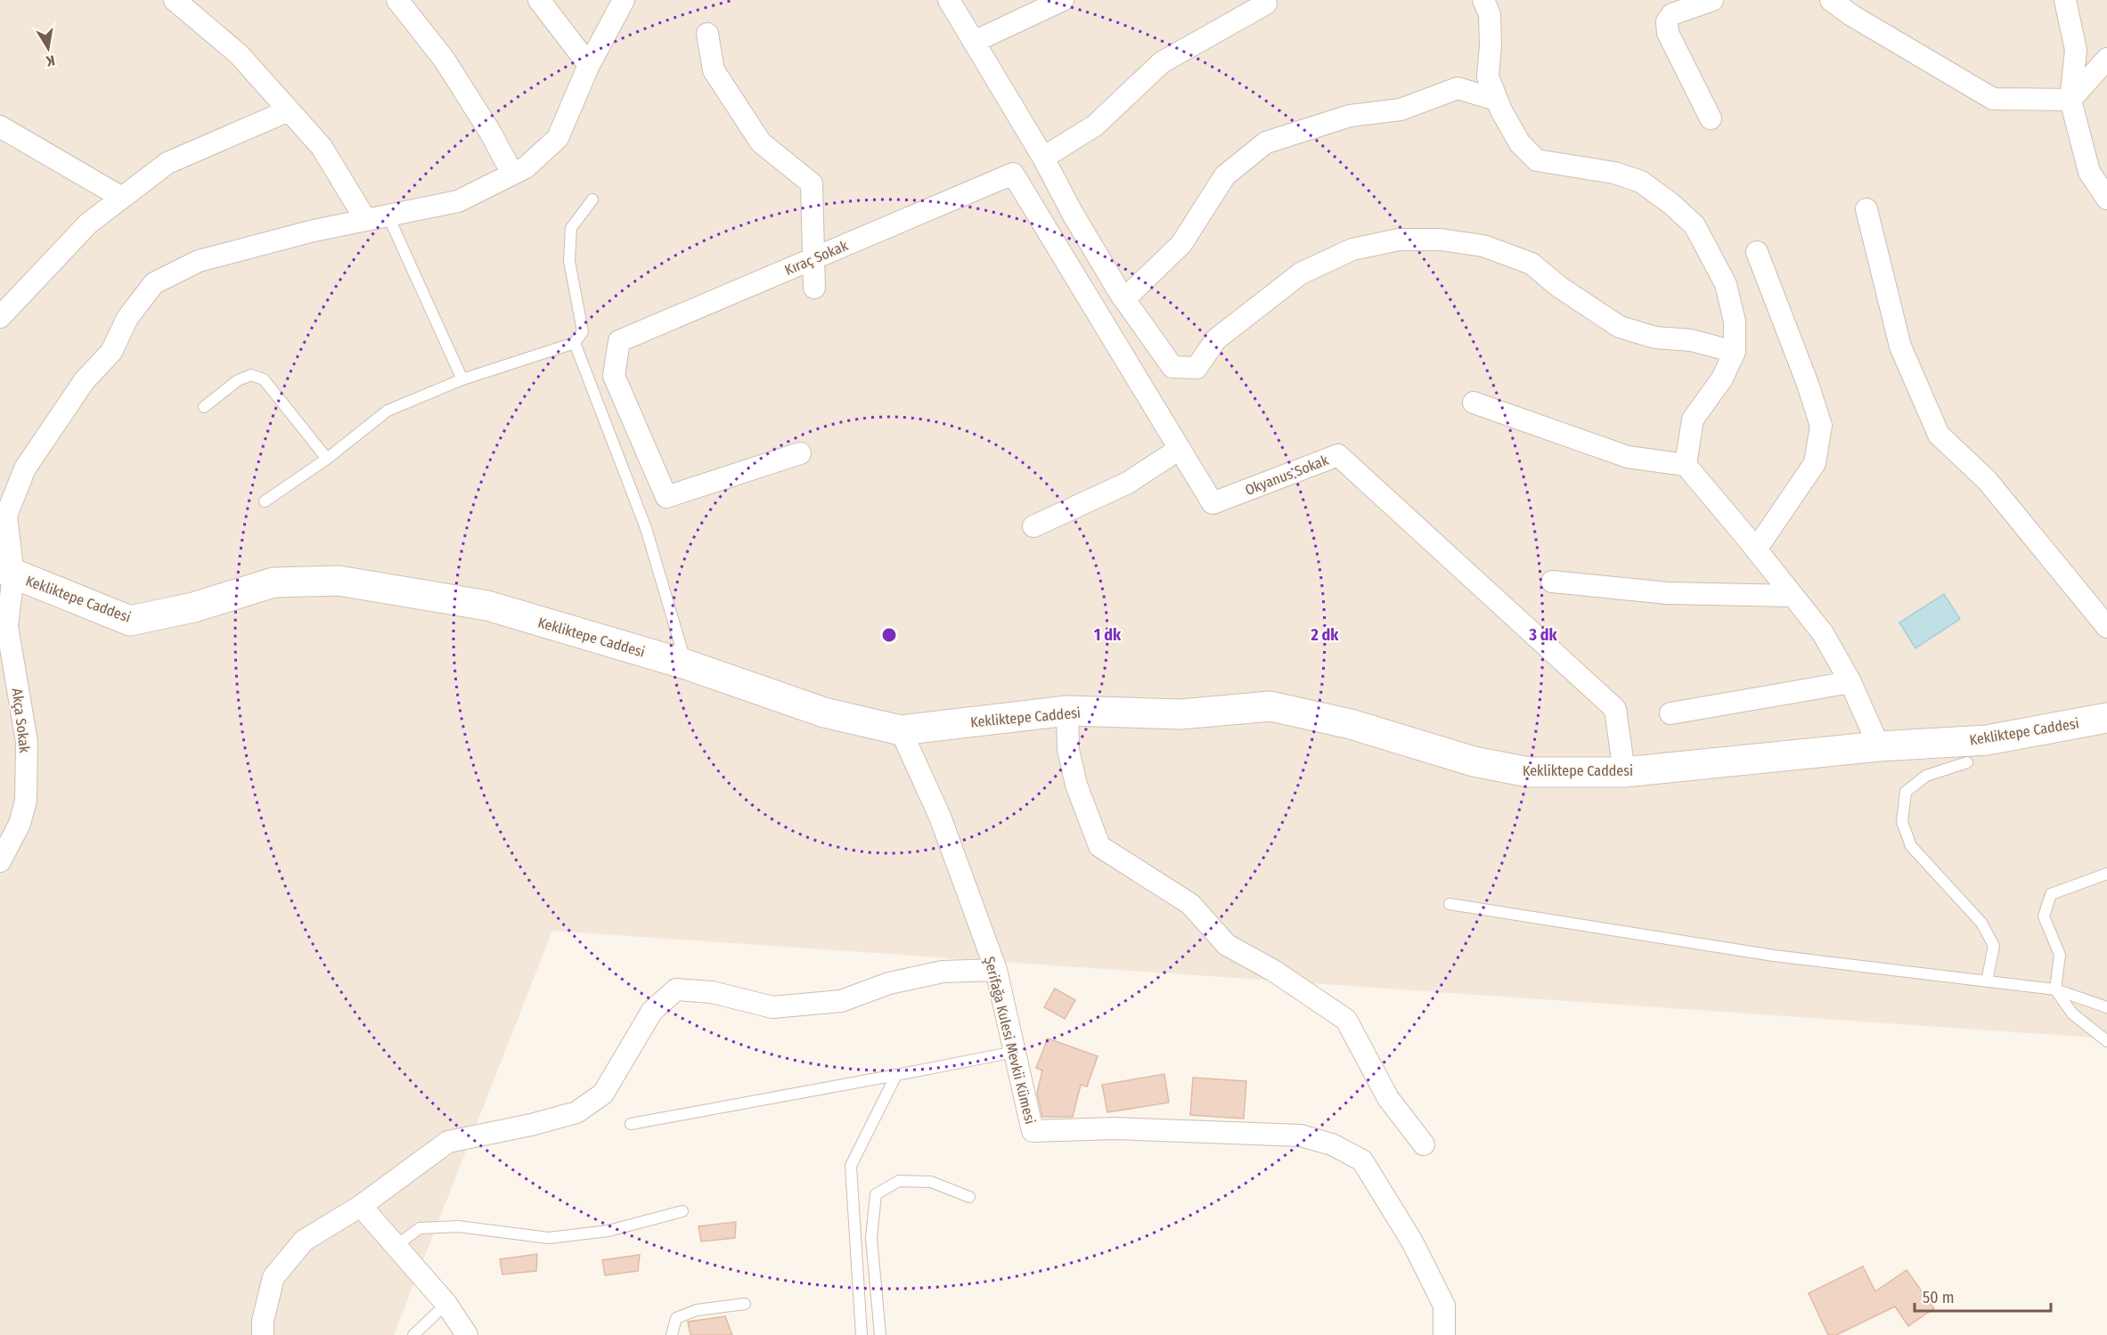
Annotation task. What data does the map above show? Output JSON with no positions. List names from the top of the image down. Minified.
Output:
{"streets":{"street":["Kıraç Sokak","Okyanus Sokak","Kekliktepe Caddesi","Akça Sokak","Şerifağa Kulesi Mevkii Kümesi"]},"crossings":[["Kıraç Sokak","Okyanus Sokak"],["Okyanus Sokak","Kekliktepe Caddesi"],["Kekliktepe Caddesi","Akça Sokak"],["Kekliktepe Caddesi","Şerifağa Kulesi Mevkii Kümesi"]],"scale_bar":"50 m","north":"bottom","rings":["1 dk","2 dk","3 dk"]}
